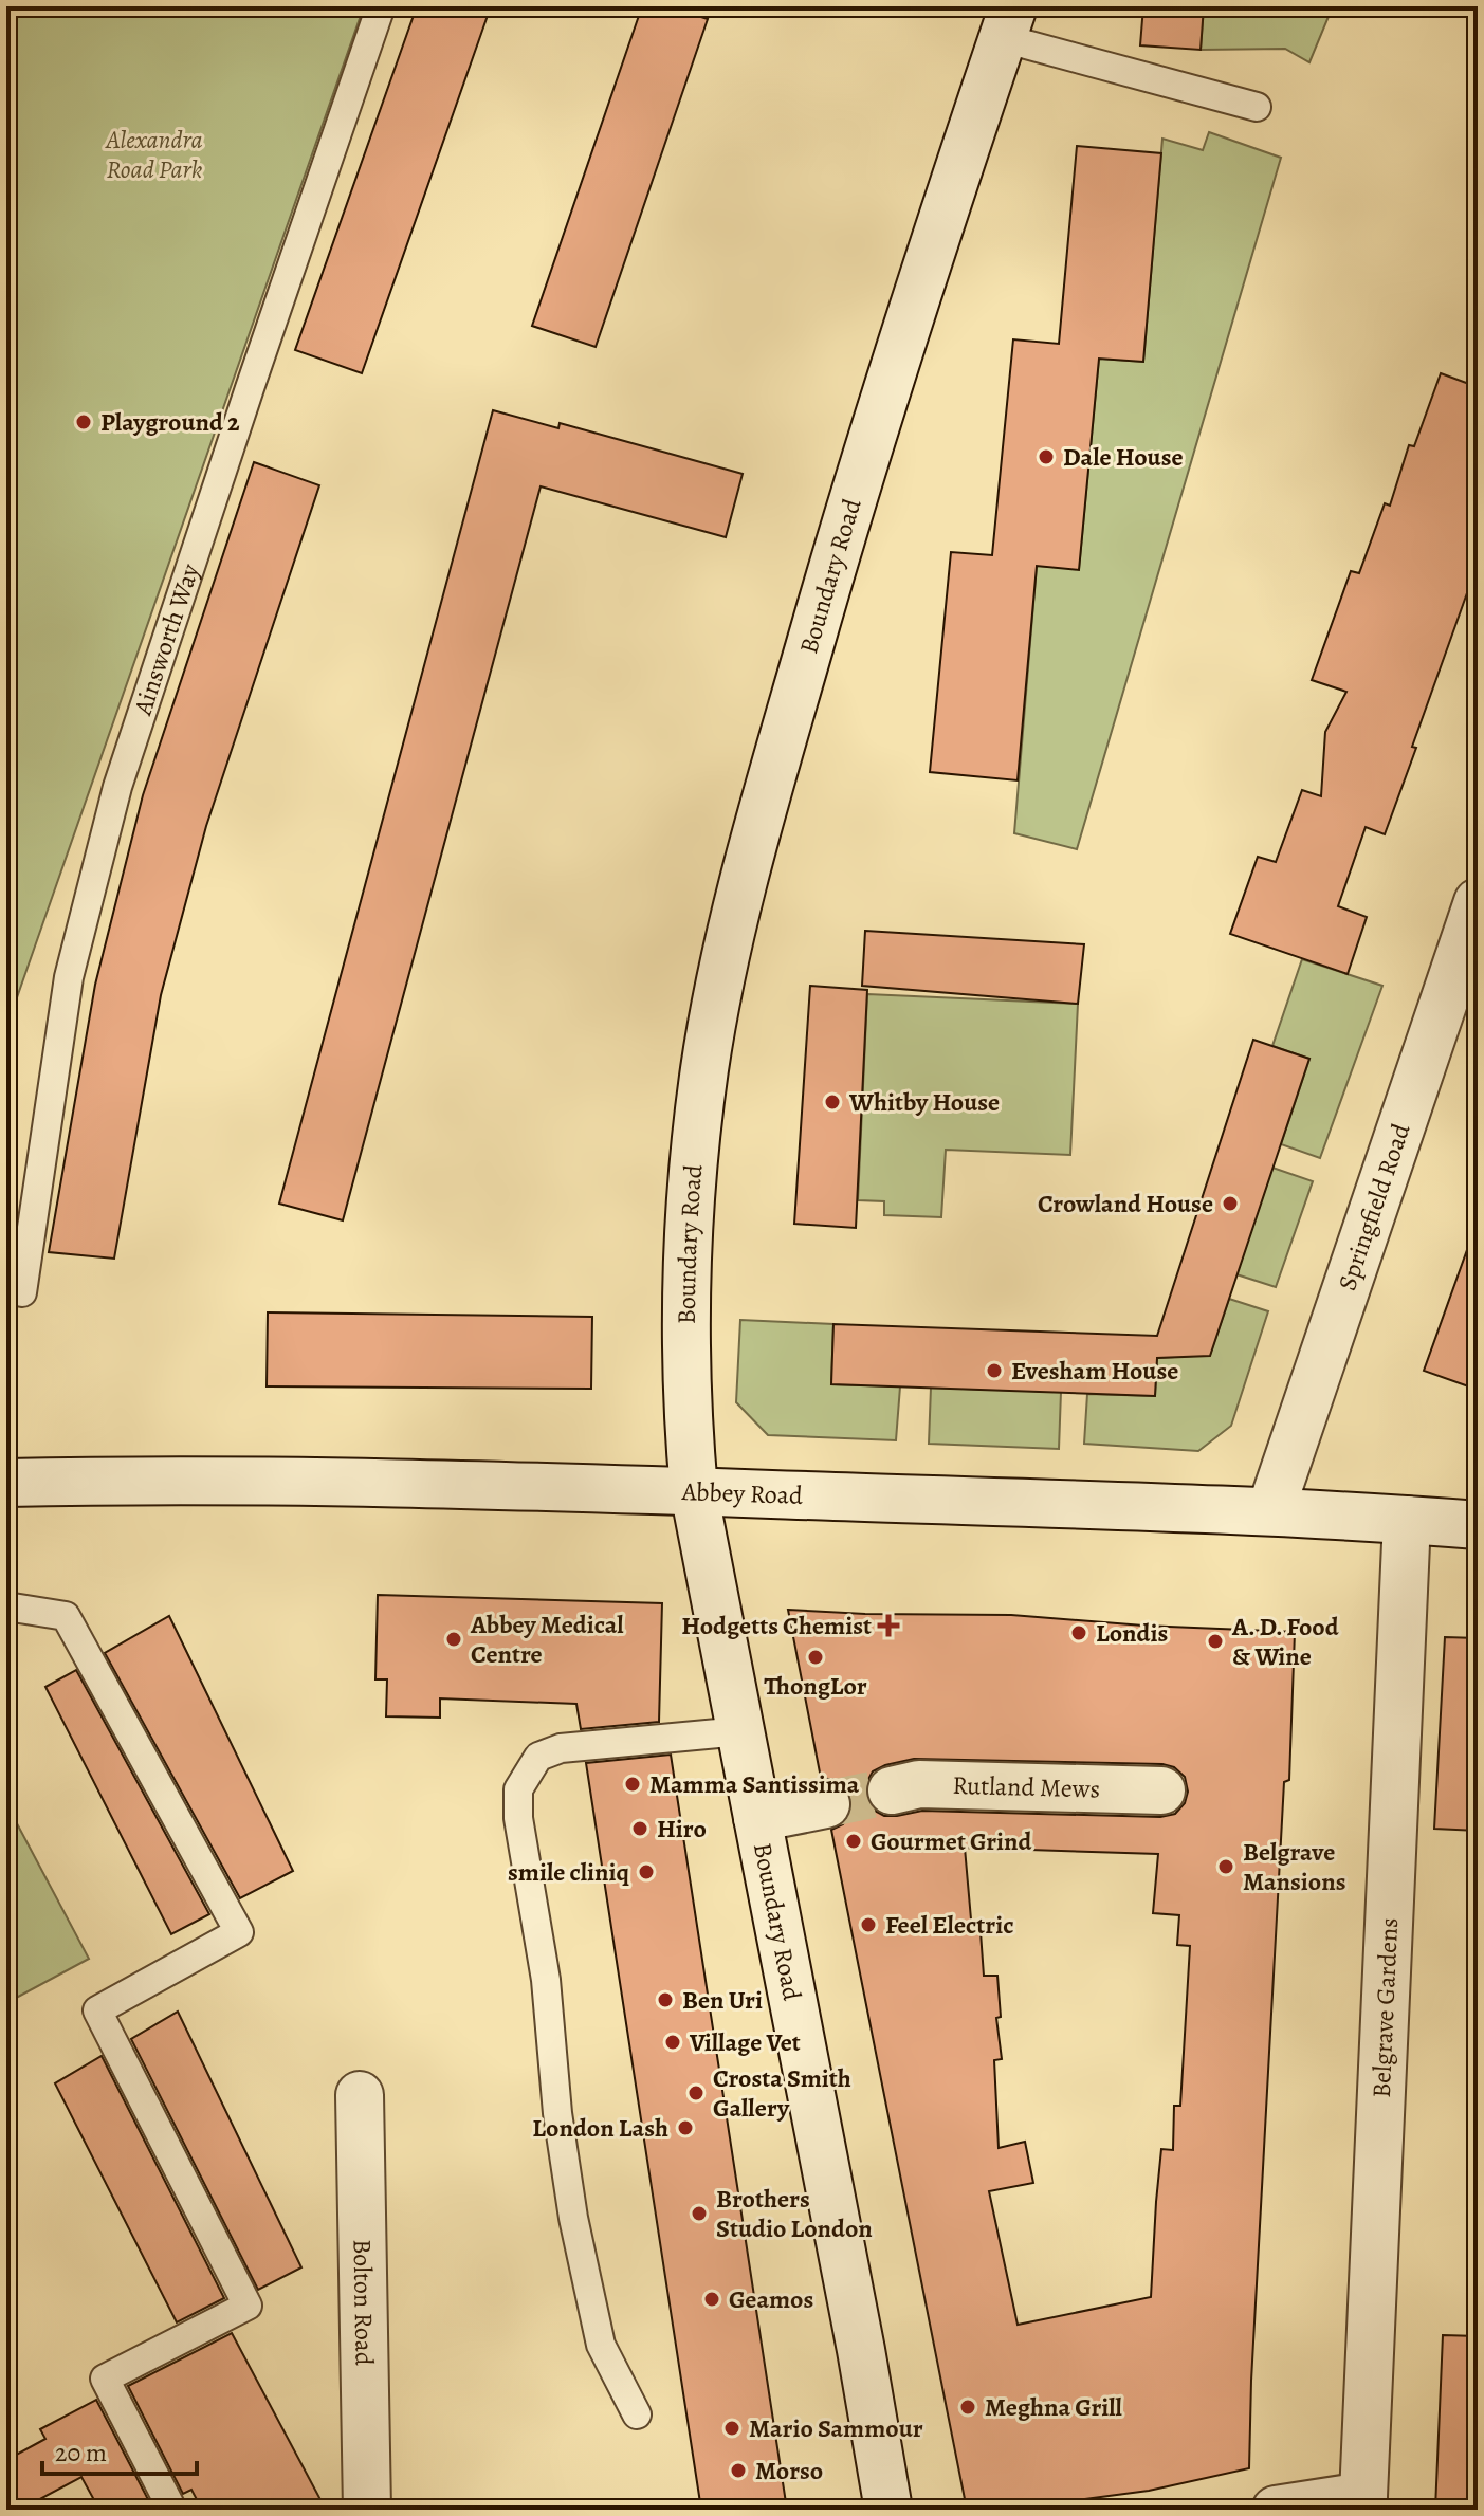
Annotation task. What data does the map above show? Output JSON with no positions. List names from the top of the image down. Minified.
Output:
{"streets":{"street":["Boundary Road","Springfield Road","Abbey Road","Rutland Mews","Belgrave Gardens","Bolton Road"],"lane":["Ainsworth Way"]},"crossings":[["Boundary Road","Abbey Road"],["Springfield Road","Abbey Road"],["Abbey Road","Belgrave Gardens"]],"parks":["Alexandra Road Park"],"places":{"other":["Playground 2","Dale House","Whitby House","Crowland House","Evesham House","Londis","Abbey Medical Centre","A. D. Food & Wine","ThongLor","Mamma Santissima","Hiro","Gourmet Grind","Belgrave Mansions","smile cliniq","Feel Electric","Ben Uri","Village Vet","Crosta Smith Gallery","London Lash","Brothers Studio London","Geamos","Meghna Grill","Mario Sammour","Morso"],"health":["Hodgetts Chemist"]},"scale_bar":"20 m"}
